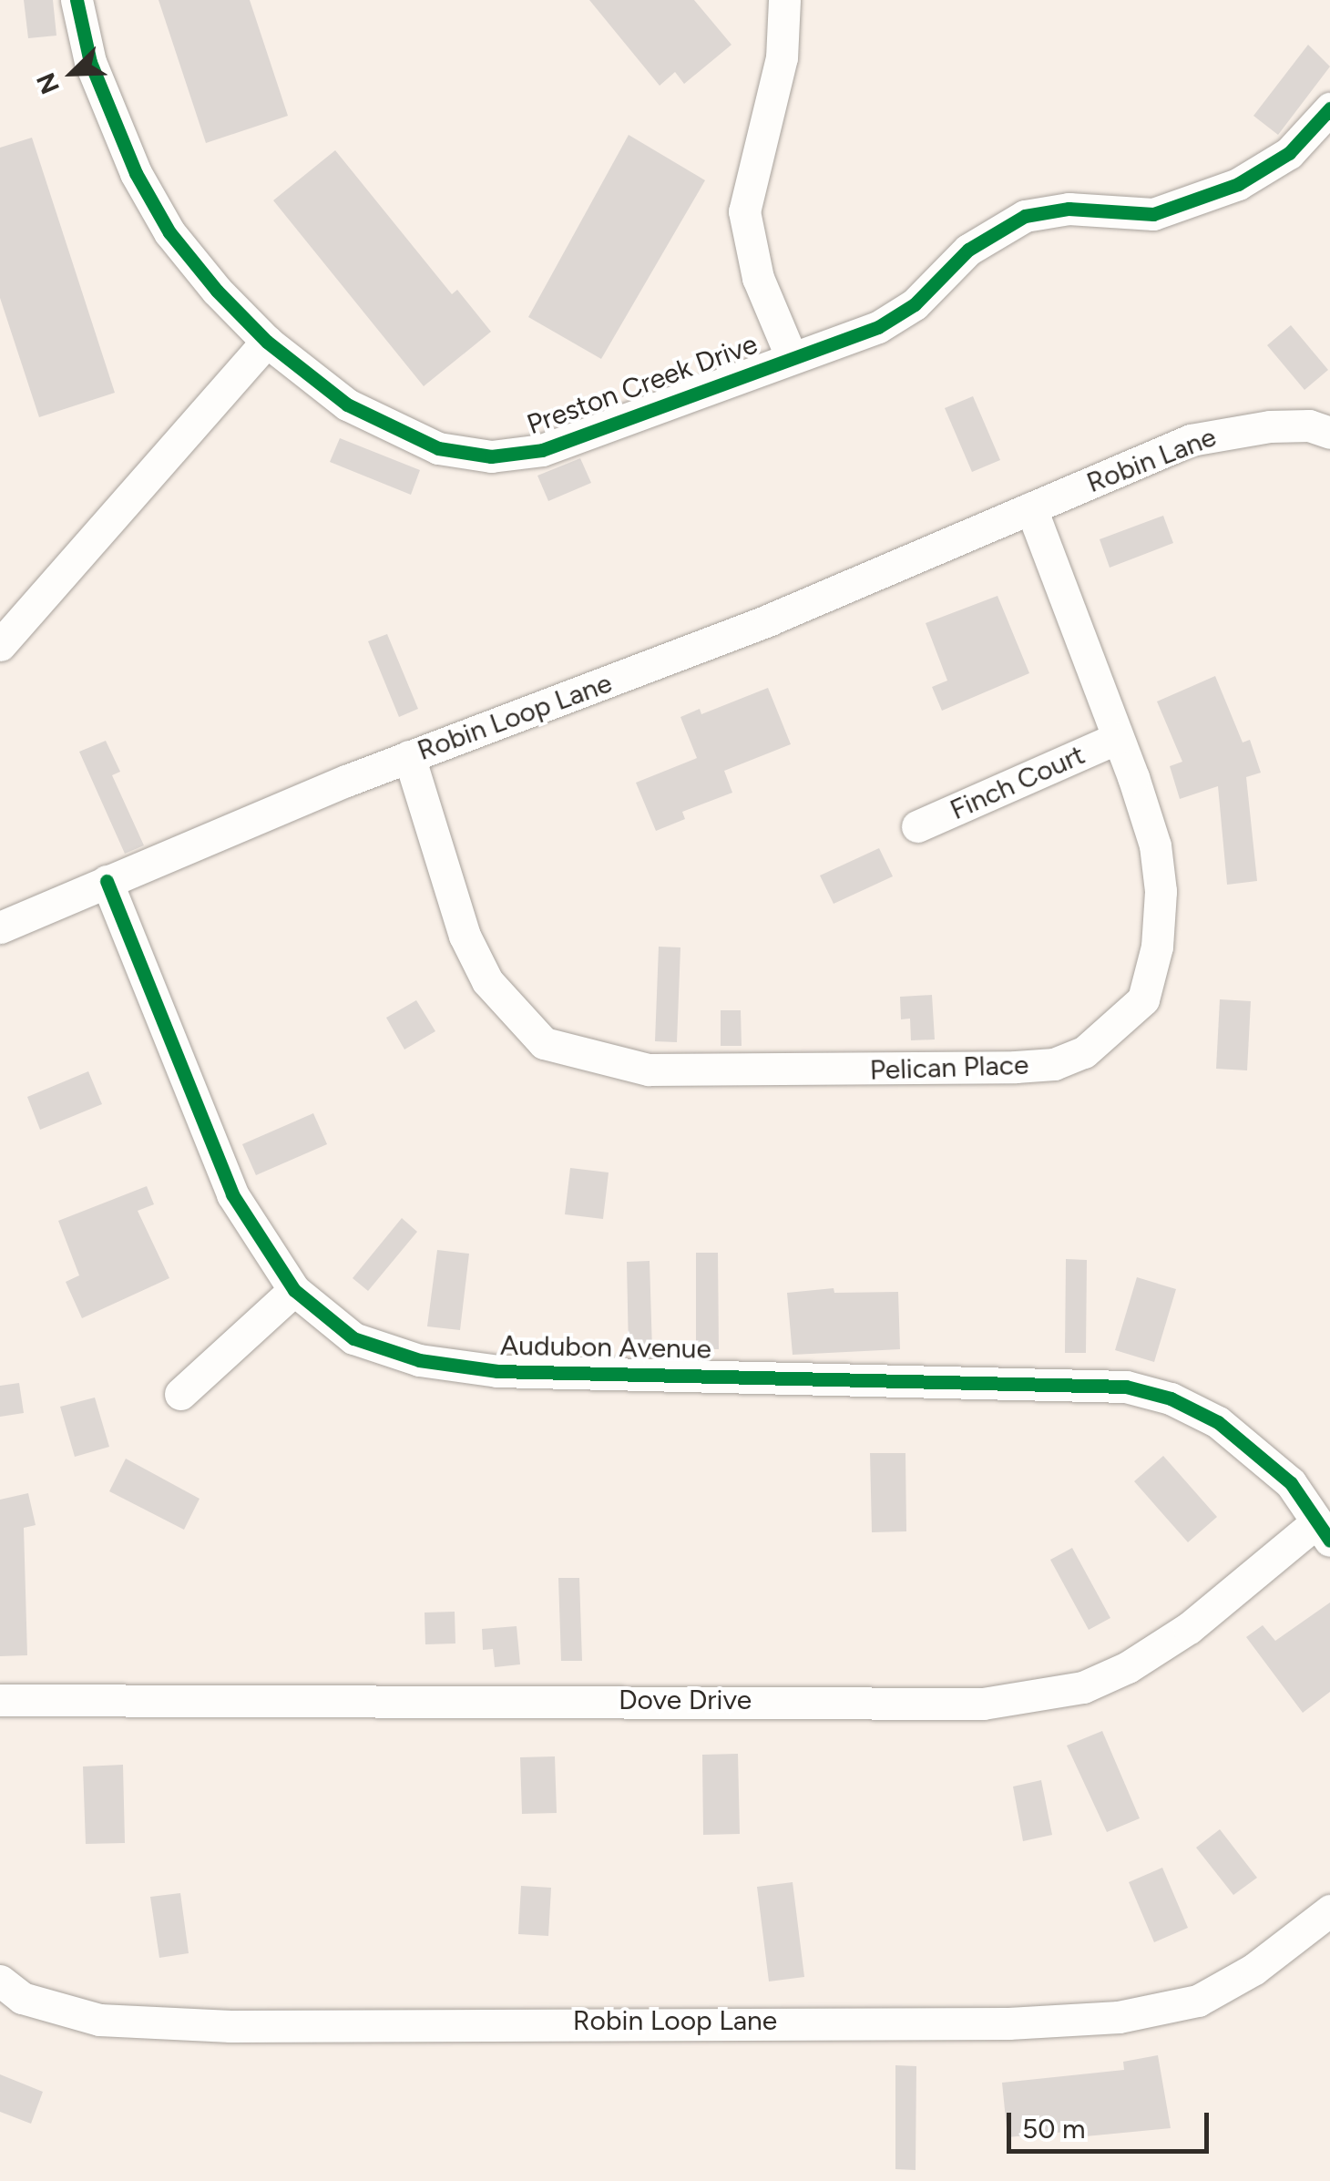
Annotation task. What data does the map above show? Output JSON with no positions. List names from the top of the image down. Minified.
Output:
{"streets":{"street":["Preston Creek Drive","Robin Lane","Robin Loop Lane","Finch Court","Pelican Place","Audubon Avenue","Dove Drive"]},"crossings":[["Robin Lane","Robin Loop Lane"],["Robin Lane","Pelican Place"],["Robin Loop Lane","Pelican Place"],["Robin Loop Lane","Audubon Avenue"],["Finch Court","Pelican Place"],["Audubon Avenue","Dove Drive"]],"scale_bar":"50 m","north":"bottom left"}
